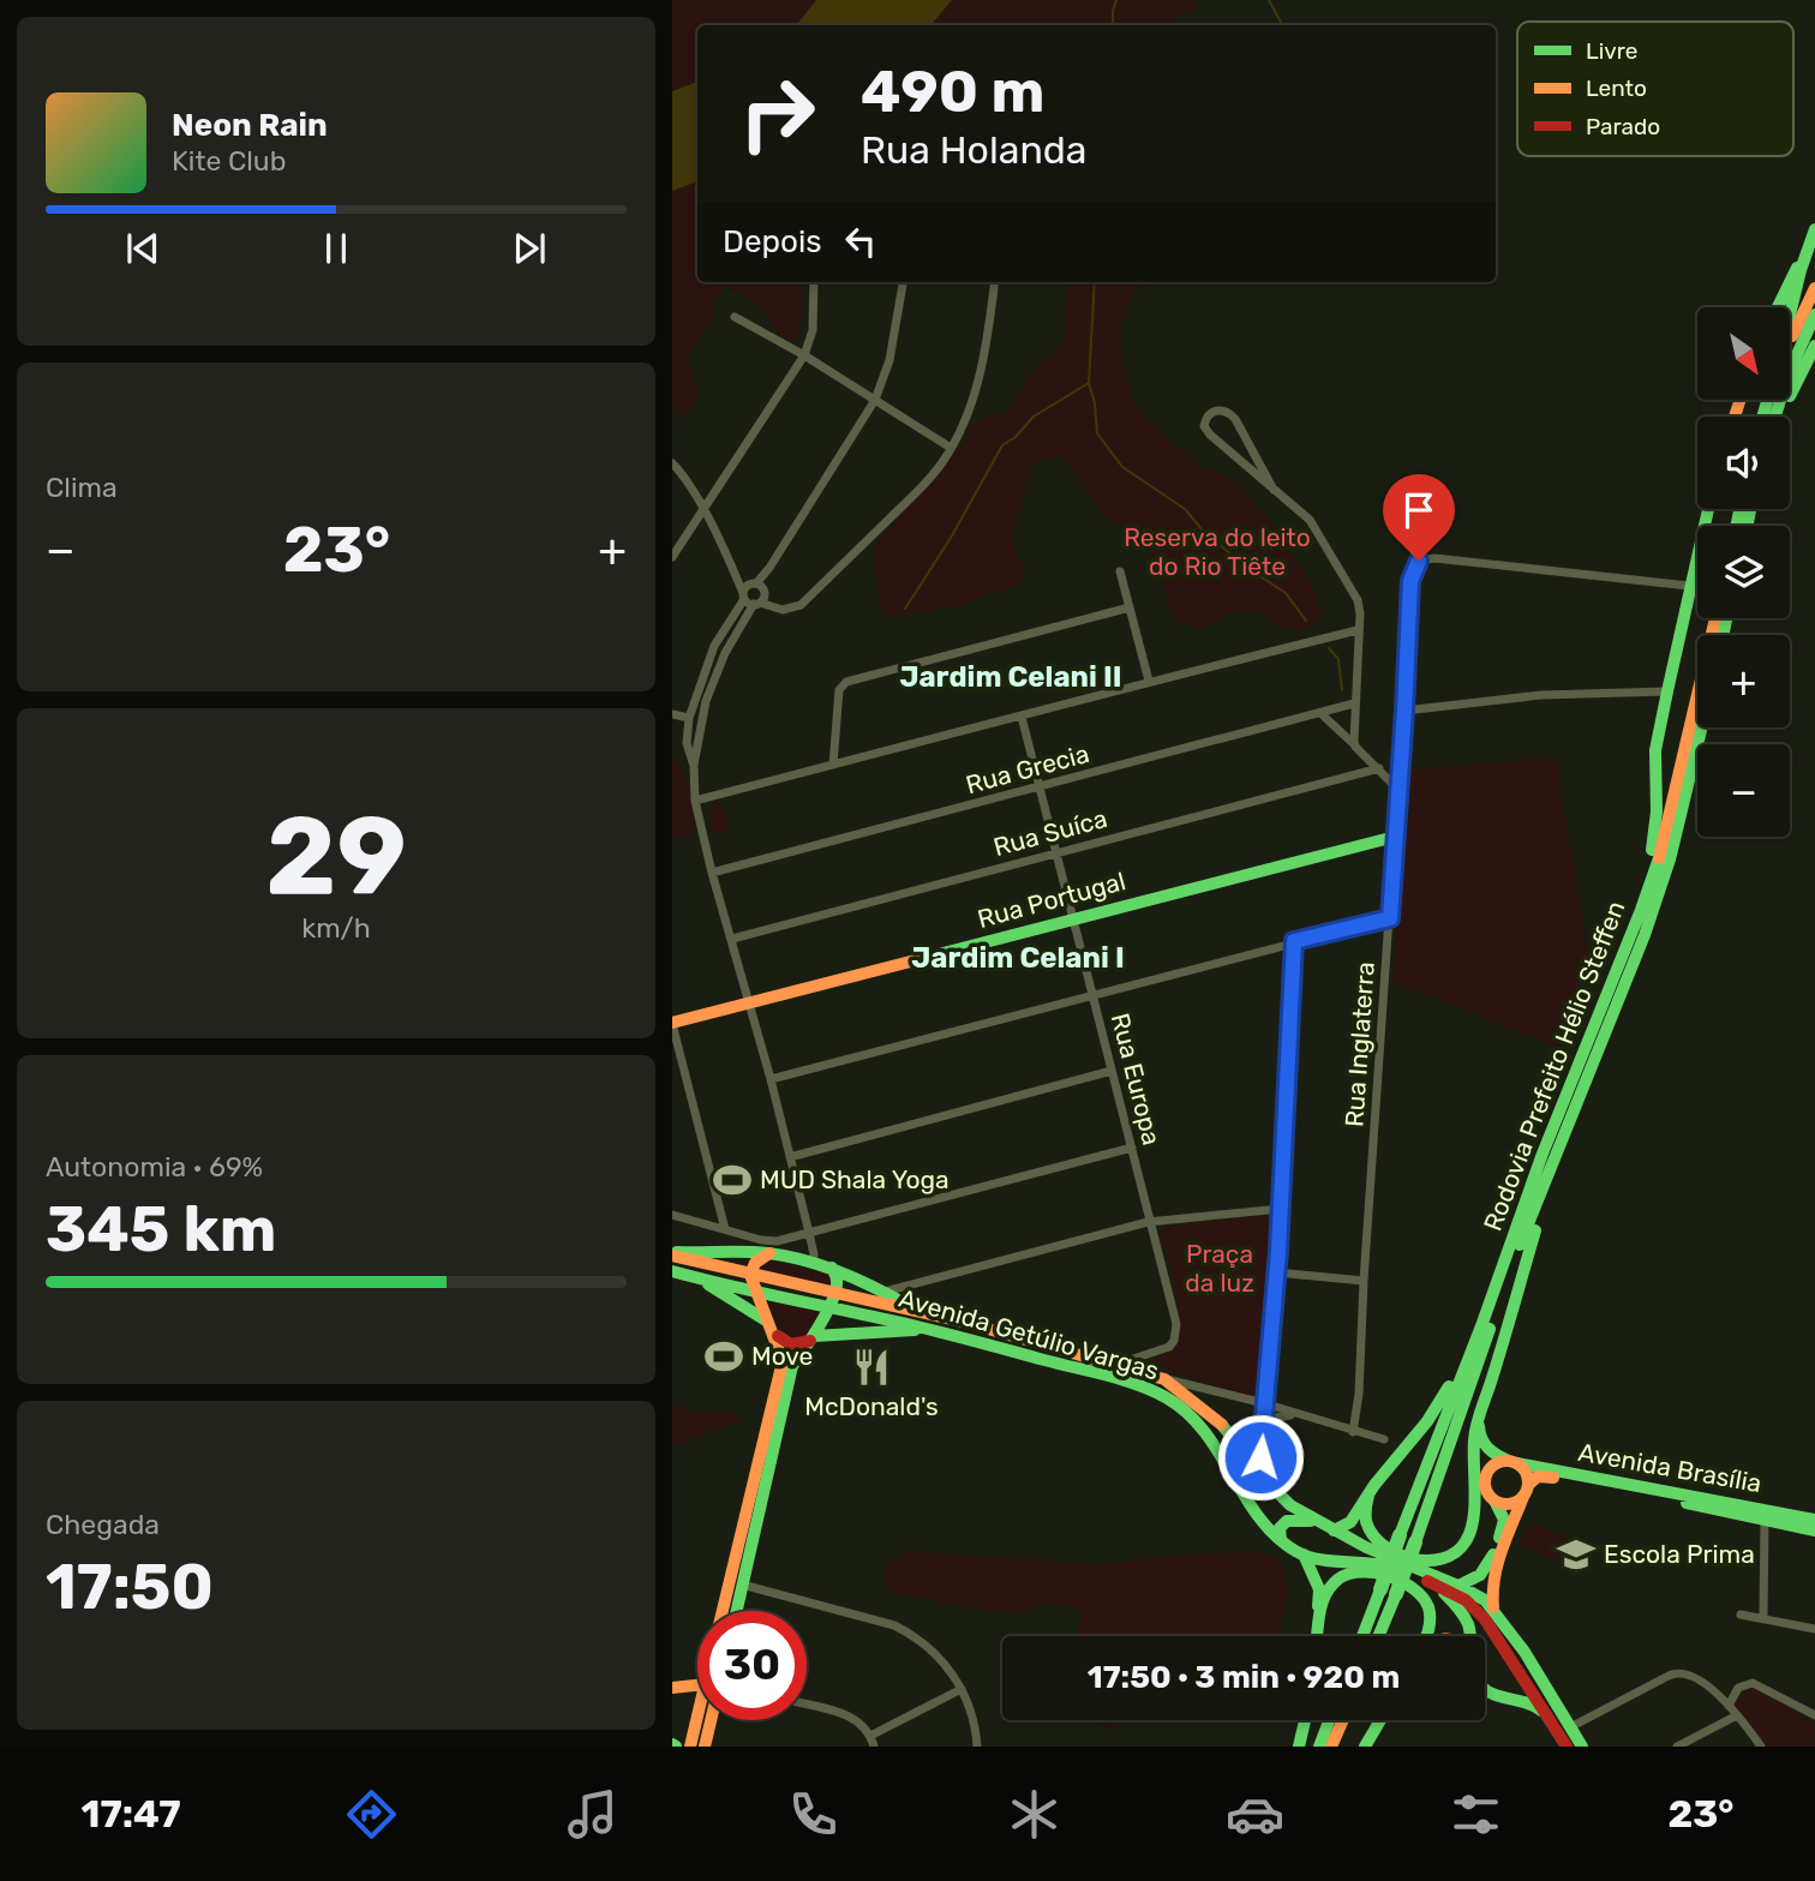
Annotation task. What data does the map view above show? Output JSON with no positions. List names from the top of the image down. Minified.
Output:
{"streets":{"main road":["Rua Portugal","Rodovia Prefeito Hélio Steffen","Avenida Getúlio Vargas","Avenida Brasília"],"street":["Rua Grecia","Rua Suíca","Rua Inglaterra","Rua Europa"]},"crossings":[["Rua Grecia","Rua Europa"],["Rua Suíca","Rua Europa"],["Rua Portugal","Rua Inglaterra"],["Rua Portugal","Rua Europa"],["Rua Inglaterra","Avenida Getúlio Vargas"],["Rua Europa","Avenida Getúlio Vargas"]],"districts":["Jardim Celani II","Jardim Celani I"],"parks":["Reserva do leito do Rio Tiête","Praça da luz"],"places":{"sports":["MUD Shala Yoga","Move"],"restaurant":["McDonald's"],"school or university":["Escola Prima"]},"legend":["Livre","Lento","Parado"],"north":"bottom right","page":{"turn":["490 m","Rua Holanda"],"song":["Neon Rain","Kite Club"],"then":"Depois","map_buttons":["+","−"],"tile":["Clima",["29","km/h"],["Autonomia · 69%","345 km"],["Chegada","17:50"]],"heat":["−","23°","+"],"limit":"30","trip":"17:50 · 3 min · 920 m","tabs":["17:47","23°"]}}
